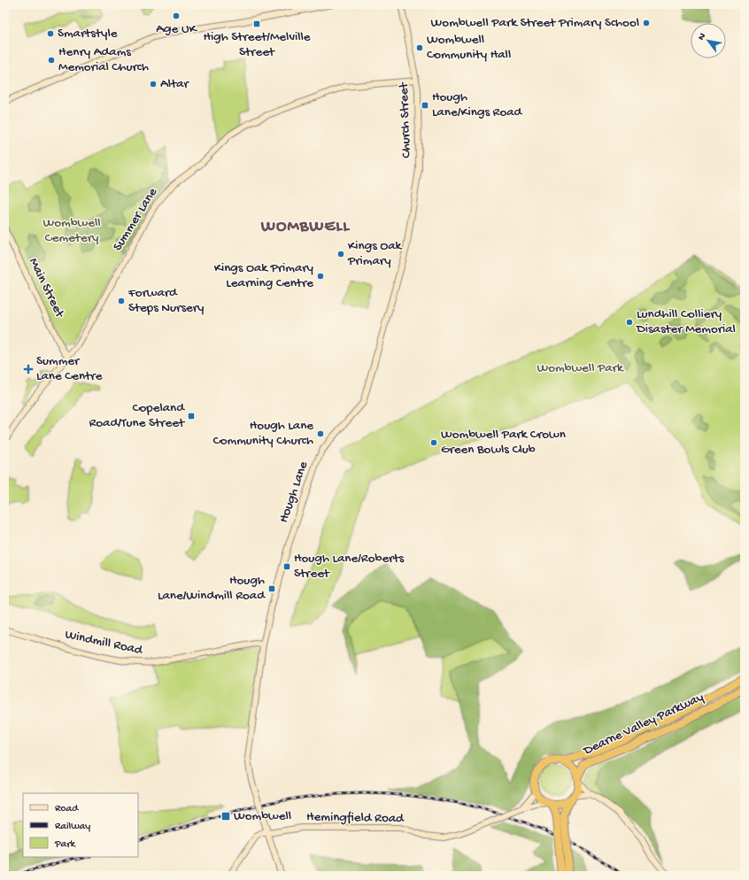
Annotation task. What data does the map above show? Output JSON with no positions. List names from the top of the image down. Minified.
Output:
{"streets":{"highway":["Dearne Valley Parkway"],"street":["Church Street","Summer Lane","Main Street","Hough Lane","Windmill Road","Hemingfield Road"]},"crossings":[["Church Street","Summer Lane"],["Church Street","Hough Lane"],["Summer Lane","Main Street"],["Hough Lane","Windmill Road"],["Hough Lane","Hemingfield Road"],["Dearne Valley Parkway","Hemingfield Road"]],"districts":["WOMBWELL"],"parks":["Wombwell Cemetery","Wombwell Park"],"places":{"other":["Age UK","Wombwell Park Street Primary School","Smartstyle","Wombwell Community Hall","Henry Adams Memorial Church","Altar","Kings Oak Primary","Kings Oak Primary Learning Centre","Forward Steps Nursery","Lundhill Colliery Disaster Memorial","Hough Lane Community Church","Wombwell Park Crown Green Bowls Club"],"transit":["High Street/Melville Street","Hough Lane/Kings Road","Copeland Road/Tune Street","Hough Lane/Roberts Street","Hough Lane/Windmill Road","Wombwell"],"health":["Summer Lane Centre"]},"legend":["Road","Railway","Park"],"north":"top left"}
